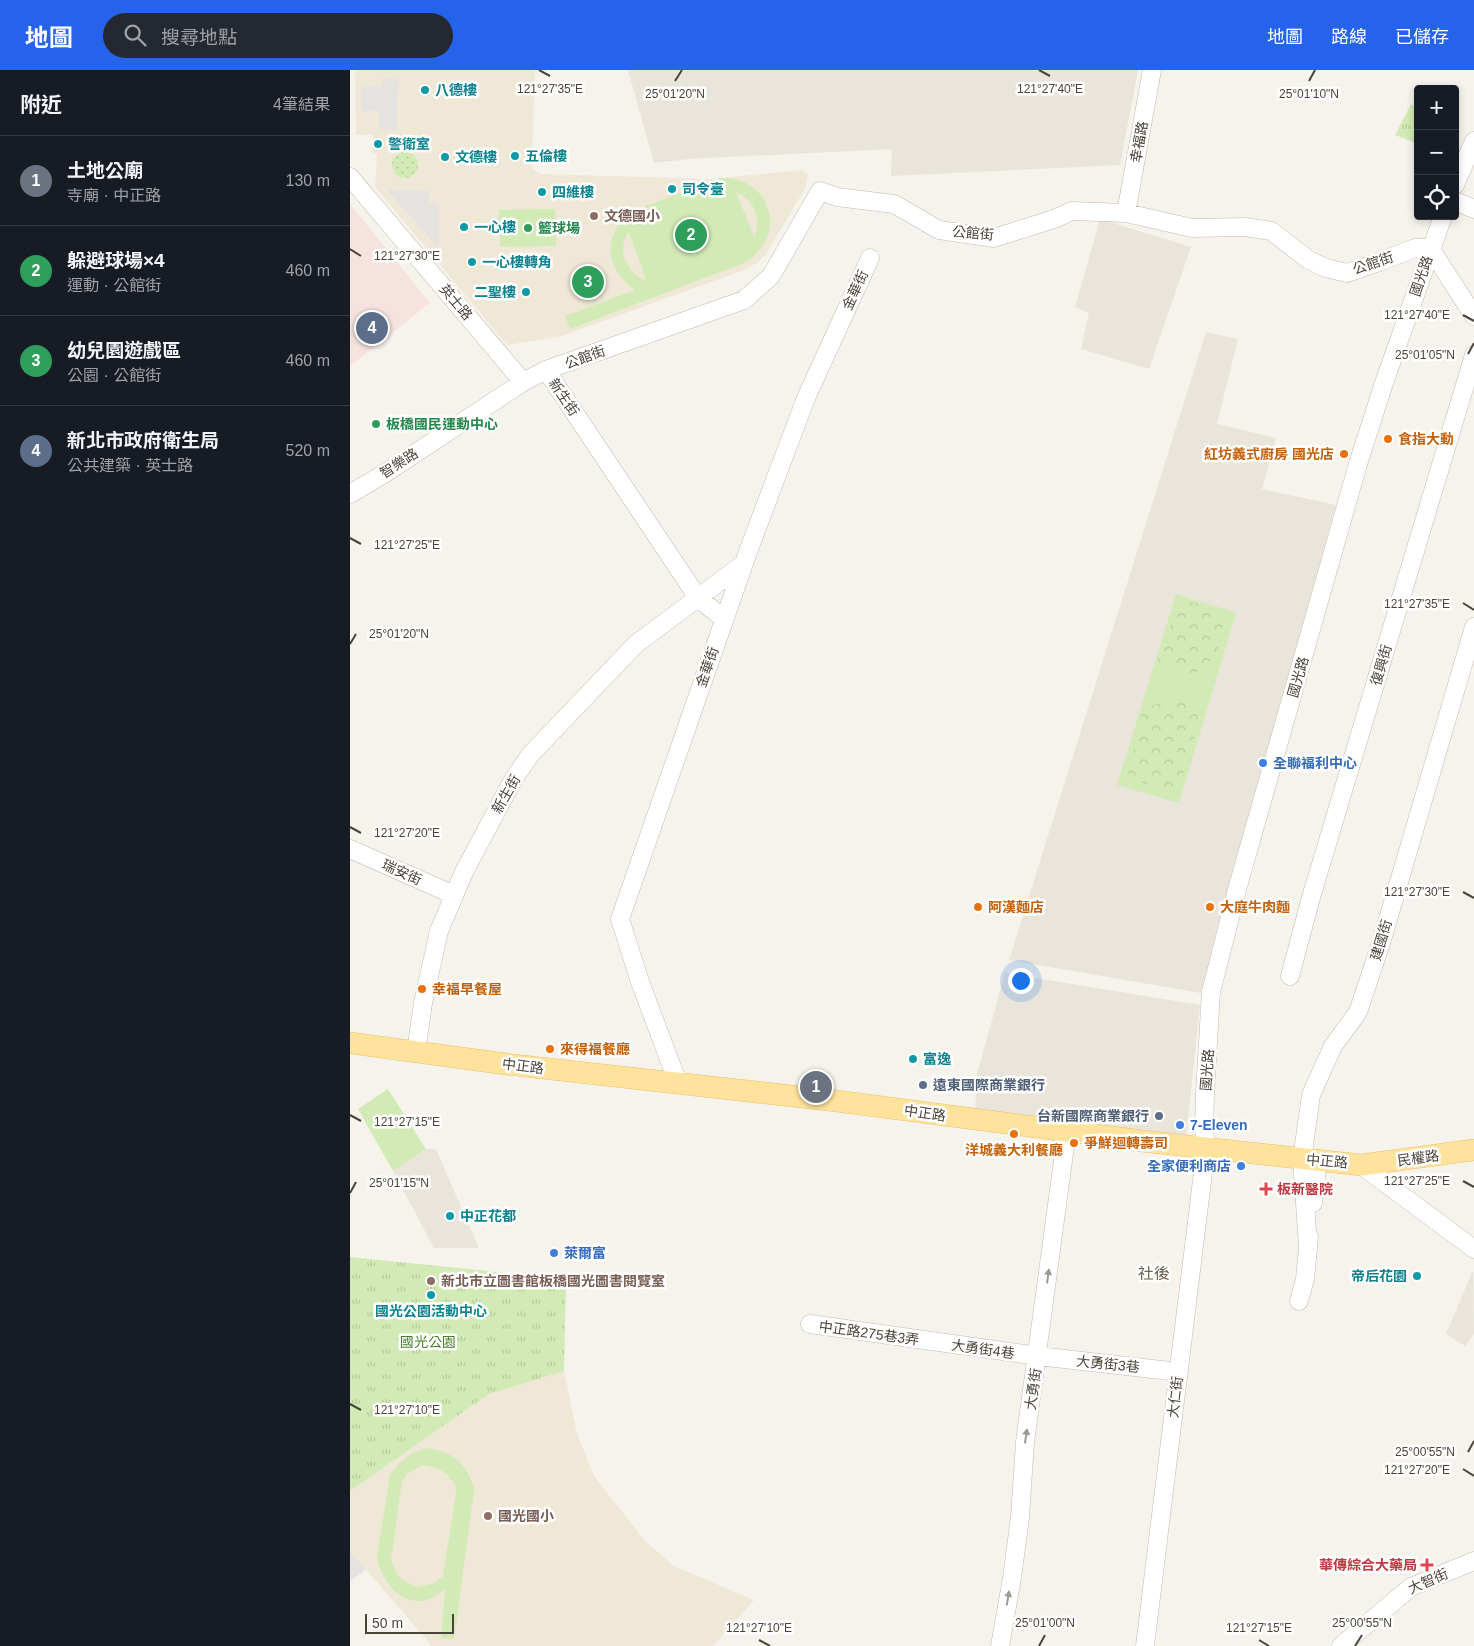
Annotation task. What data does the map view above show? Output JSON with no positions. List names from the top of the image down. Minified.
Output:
{"streets":{"main road":["中正路","民權路"],"street":["幸福路","公館街","國光路","金華街","英士路","新生街","智樂路","復興街","瑞安街","建國街","中正路275巷3弄","大勇街4巷","大勇街3巷","大勇街","大仁街","大智街"]},"crossings":[["幸福路","公館街"],["公館街","國光路"],["公館街","英士路"],["公館街","新生街"],["公館街","智樂路"],["國光路","中正路"],["國光路","大仁街"],["金華街","新生街"],["金華街","中正路"],["英士路","智樂路"],["新生街","瑞安街"],["新生街","中正路"],["建國街","中正路"],["中正路","民權路"],["中正路","大勇街"],["中正路","大仁街"],["中正路275巷3弄","大勇街4巷"],["大勇街4巷","大勇街3巷"],["大勇街4巷","大勇街"],["大勇街3巷","大勇街"],["大勇街3巷","大仁街"]],"one_way":["大勇街"],"districts":["社後"],"parks":["國光公園"],"places":{"other":["八德樓","警衛室","五倫樓","文德樓","司令臺","四維樓","文德國小","一心樓","籃球場","一心樓轉角","二聖樓","板橋國民運動中心","食指大動","紅坊義式廚房 國光店","全聯福利中心","阿漢麵店","大庭牛肉麵","幸福早餐屋","來得福餐廳","富逸","遠東國際商業銀行","台新國際商業銀行","7-Eleven","洋城義大利餐廳","爭鮮迴轉壽司","全家便利商店","中正花都","萊爾富","帝后花園","新北市立圖書館板橋國光圖書閱覽室","國光公園活動中心","國光國小"],"health":["板新醫院","華傳綜合大藥局"]},"scale_bar":"50 m","page":{"header":"地圖","search":"搜尋地點","nav":["地圖","路線","已儲存"],"heading":["附近","4筆結果"],"map_buttons":["+","−"],"list":[{"mark":"1","name":"土地公廟","note":"寺廟 · 中正路","value":"130 m"},{"mark":"2","name":"躲避球場×4","note":"運動 · 公館街","value":"460 m"},{"mark":"3","name":"幼兒園遊戲區","note":"公園 · 公館街","value":"460 m"},{"mark":"4","name":"新北市政府衛生局","note":"公共建築 · 英士路","value":"520 m"}],"pins":["2","3","4","1"],"scale":"50 m"},"coordinates":["121°27'35\"E","121°27'40\"E","25°01'20\"N","25°01'10\"N","121°27'30\"E","25°01'05\"N","121°27'25\"E","121°27'20\"E","121°27'15\"E","25°01'15\"N","121°27'10\"E","25°00'55\"N","25°01'00\"N"]}
